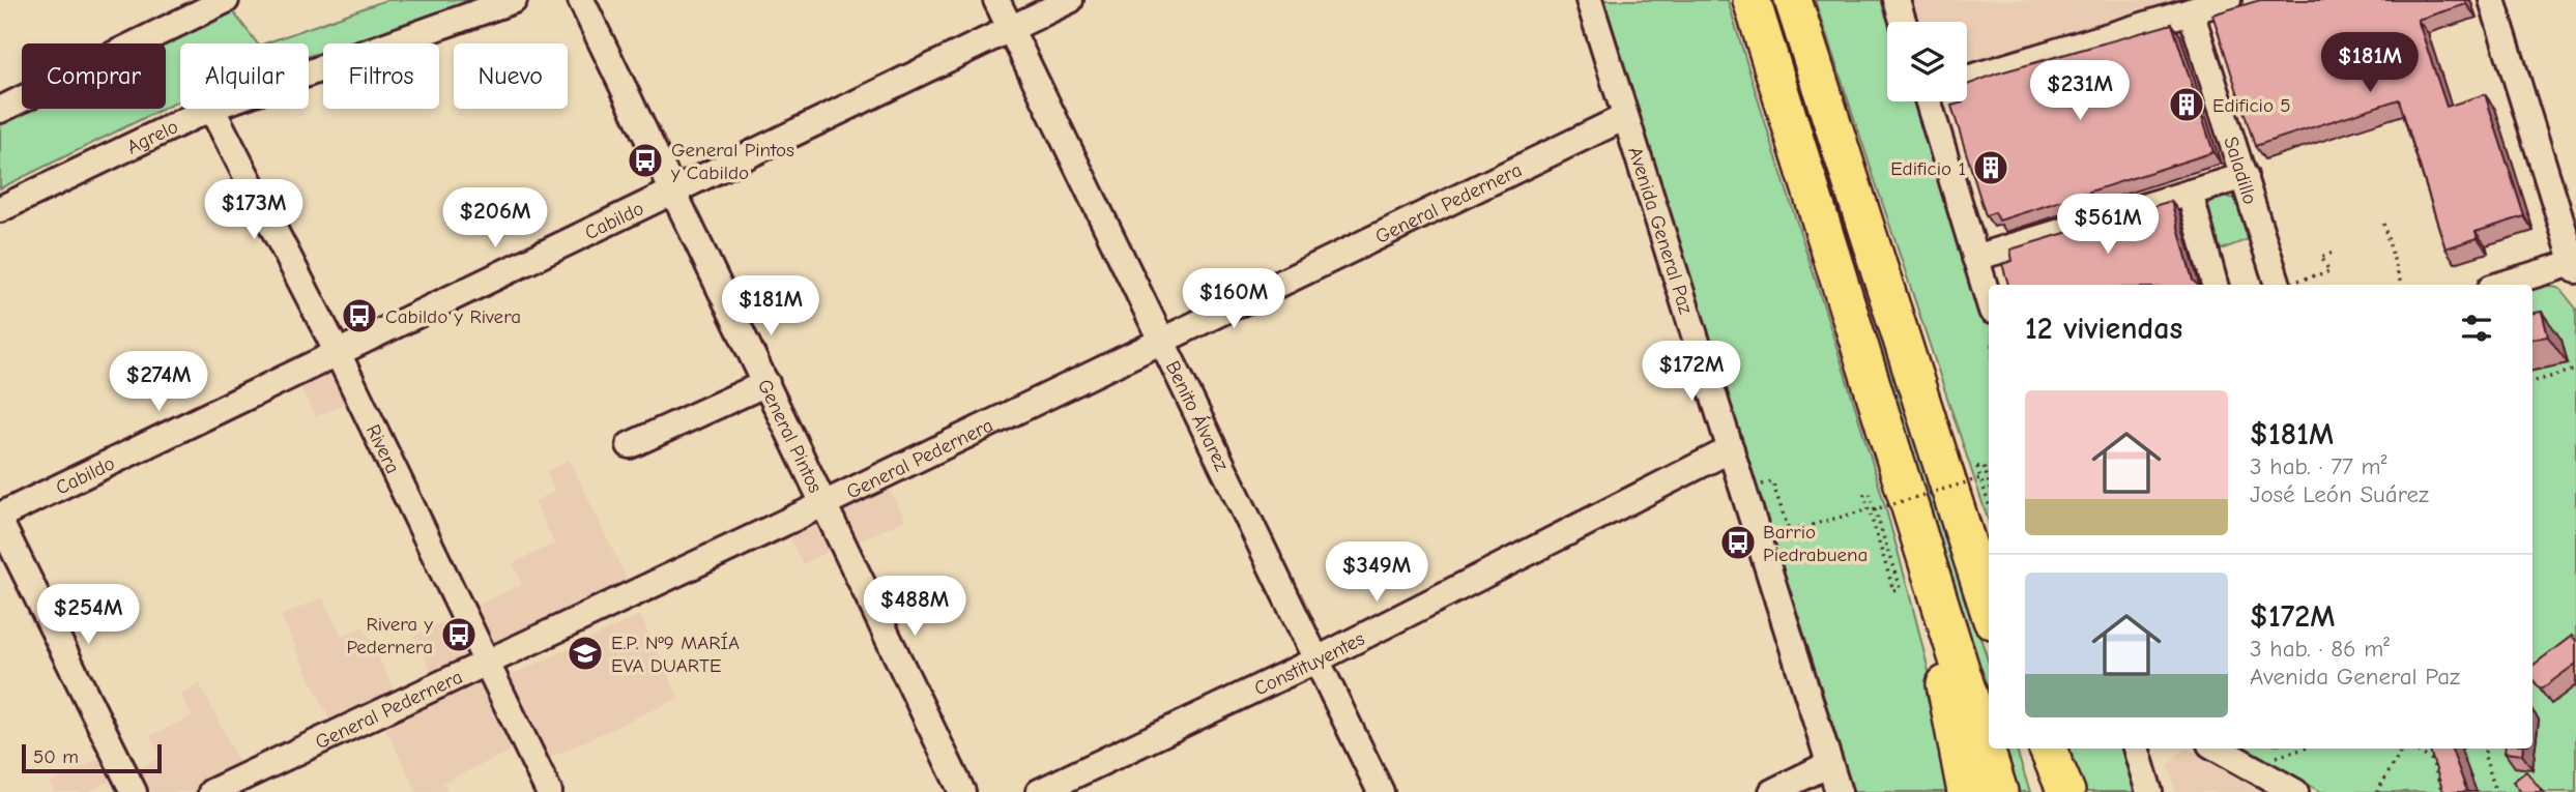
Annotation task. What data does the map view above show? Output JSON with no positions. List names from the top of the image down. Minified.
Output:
{"streets":{"street":["Agrelo","Saladillo","General Pedernera","Cabildo","Avenida General Paz","Benito Álvarez","General Pintos","Rivera","Constituyentes"]},"crossings":[["General Pedernera","Avenida General Paz"],["General Pedernera","Benito Álvarez"],["General Pedernera","General Pintos"],["General Pedernera","Rivera"],["Cabildo","Benito Álvarez"],["Cabildo","General Pintos"],["Cabildo","Rivera"],["Avenida General Paz","Constituyentes"],["Benito Álvarez","Constituyentes"]],"places":{"building":["Edificio 5","Edificio 1"],"bus stop":["General Pintos y Cabildo","Cabildo y Rivera","Barrio Piedrabuena","Rivera y Pedernera"],"school or university":["E.P. Nº9 MARÍA EVA DUARTE"]},"scale_bar":"50 m","page":{"price":["$181M","$231M","$173M","$206M","$561M","$160M","$181M","$172M","$274M","$349M","$488M","$254M"],"chip":["Comprar","Alquilar","Filtros","Nuevo"],"heading":"12 viviendas","list":[{"name":"$181M","note":"3 hab. · 77 m² · José León Suárez"},{"name":"$172M","note":"3 hab. · 86 m² · Avenida General Paz"}],"scale":"50 m"}}
